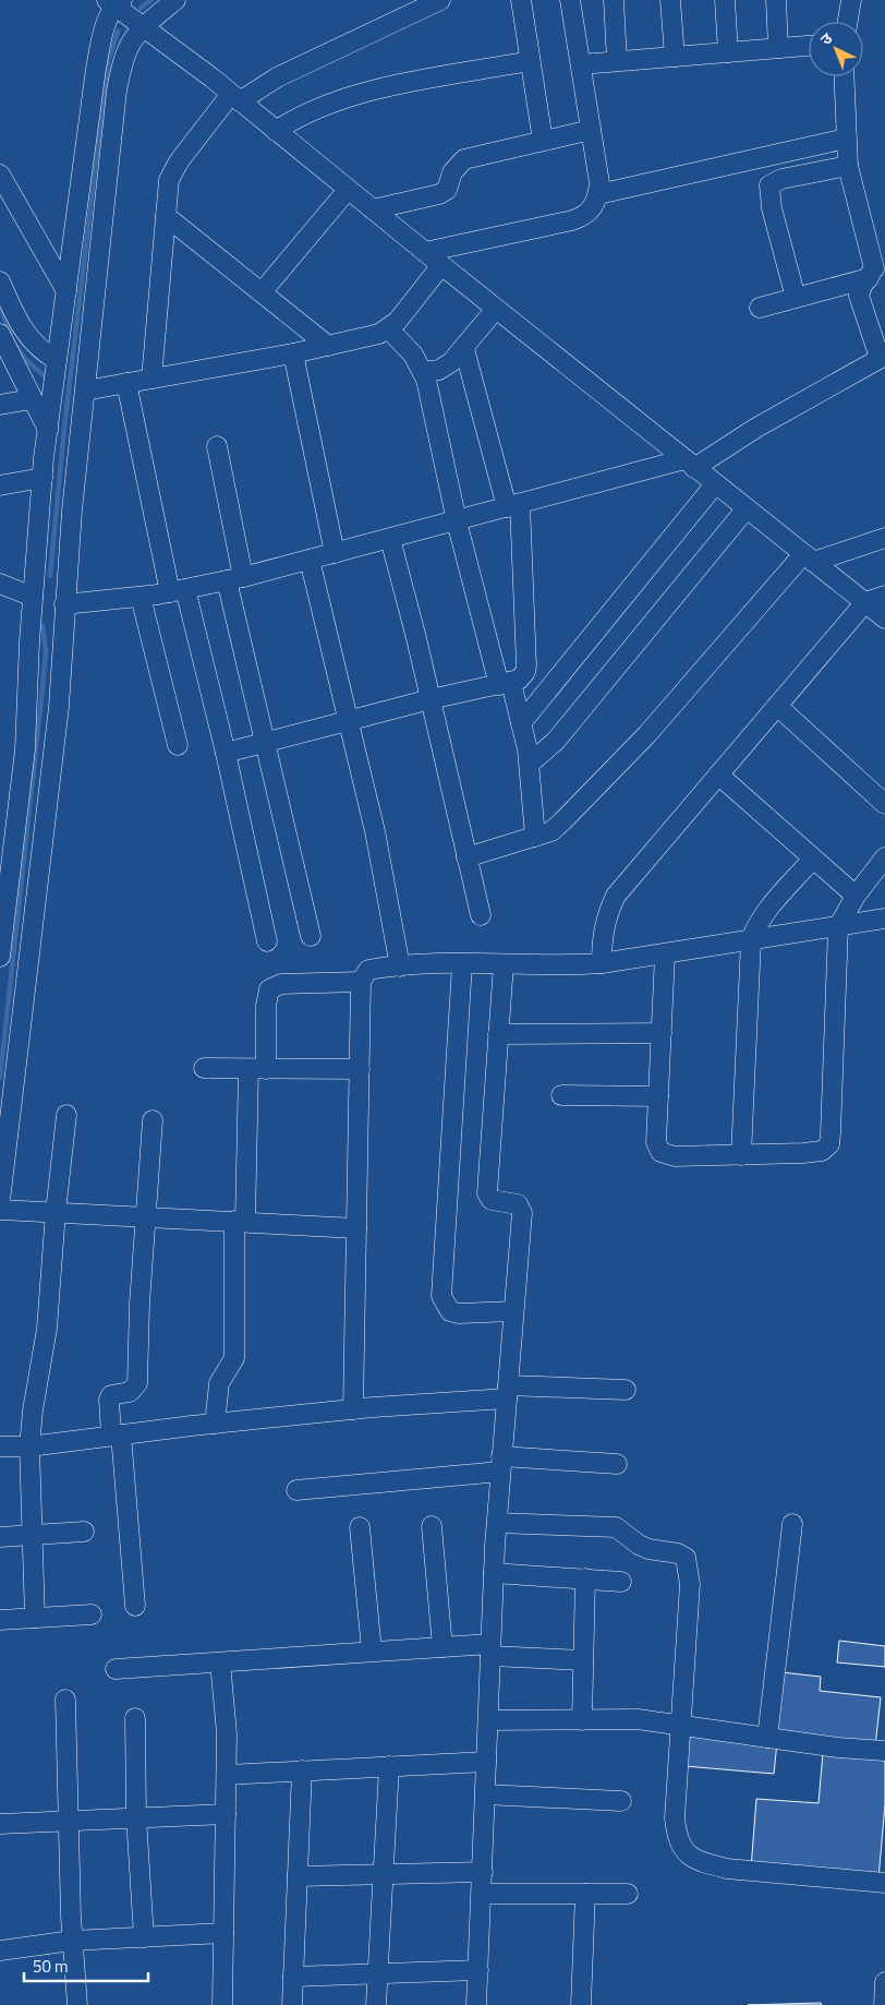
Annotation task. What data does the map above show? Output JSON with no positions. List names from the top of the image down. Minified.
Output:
{"scale_bar":"50 m","north":"top left"}
